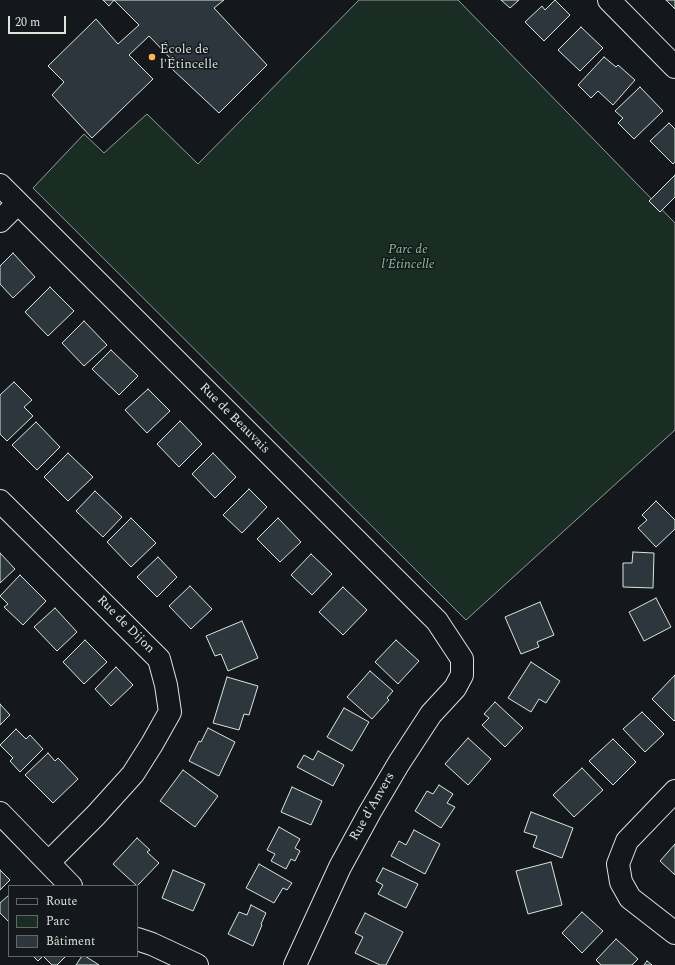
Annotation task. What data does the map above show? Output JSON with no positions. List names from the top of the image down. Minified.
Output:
{"streets":{"street":["Rue de Beauvais","Rue de Dijon","Rue d'Anvers"]},"crossings":[["Rue de Beauvais","Rue d'Anvers"]],"parks":["Parc de l'Étincelle"],"places":["École de l'Étincelle"],"legend":["Route","Parc","Bâtiment"],"scale_bar":"20 m"}
